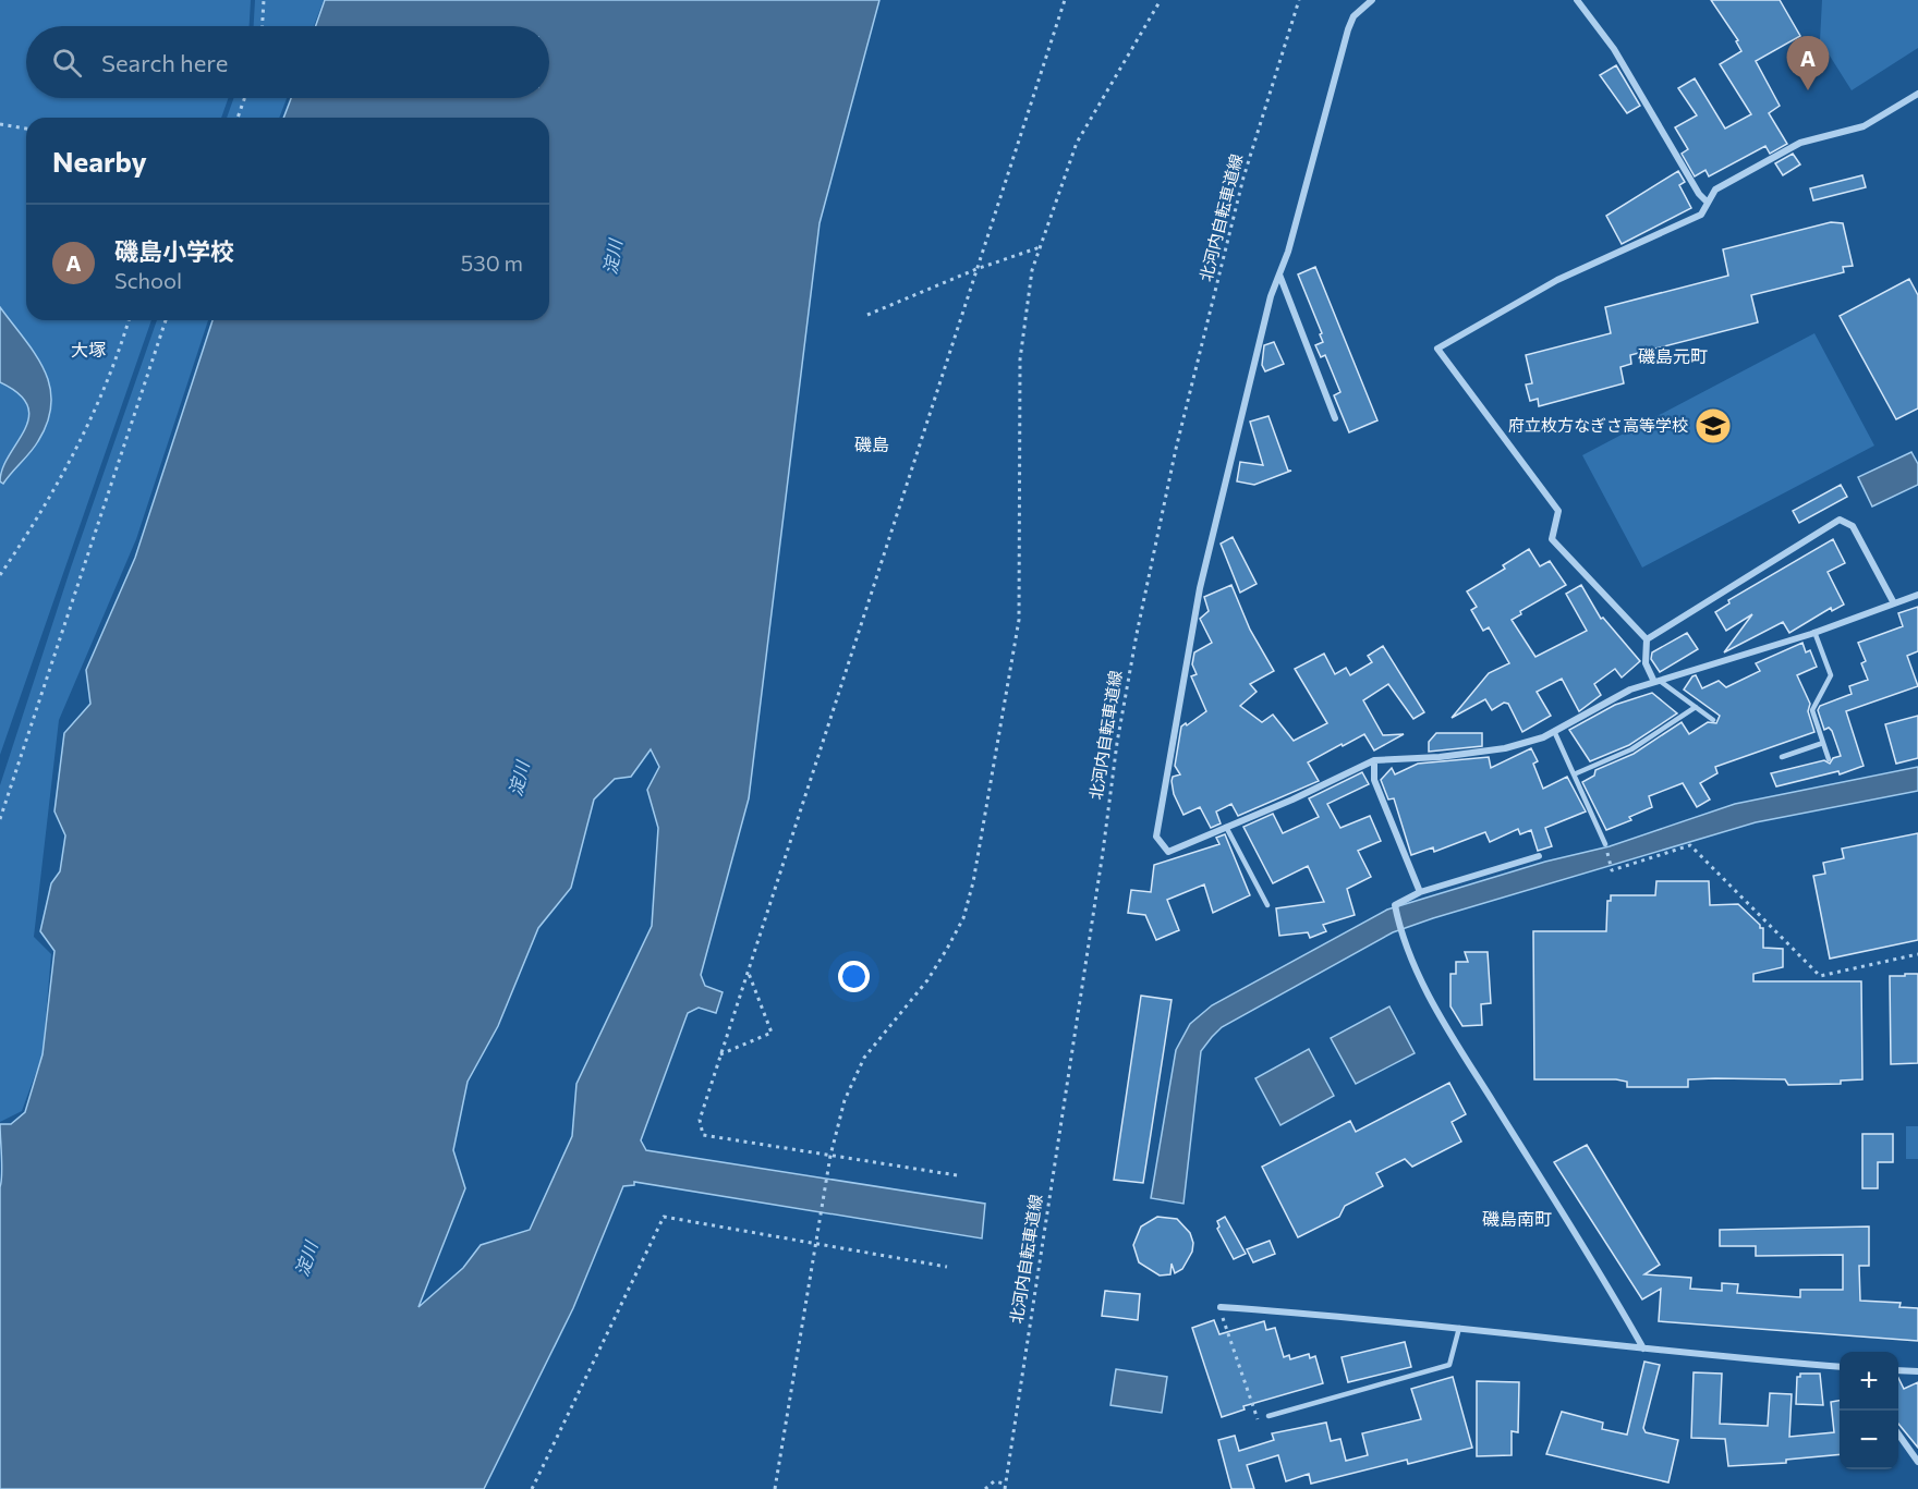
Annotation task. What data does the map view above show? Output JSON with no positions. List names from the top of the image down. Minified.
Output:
{"streets":{"path":["北河内自転車道線"]},"districts":["大塚","磯島元町","磯島","磯島南町"],"water":["淀川"],"places":{"school or university":["府立枚方なぎさ高等学校"]},"page":{"search":"Search here","pins":"A","heading":"Nearby","list":[{"mark":"A","name":"磯島小学校","note":"School","value":"530 m"}],"map_buttons":["+","−"]}}
